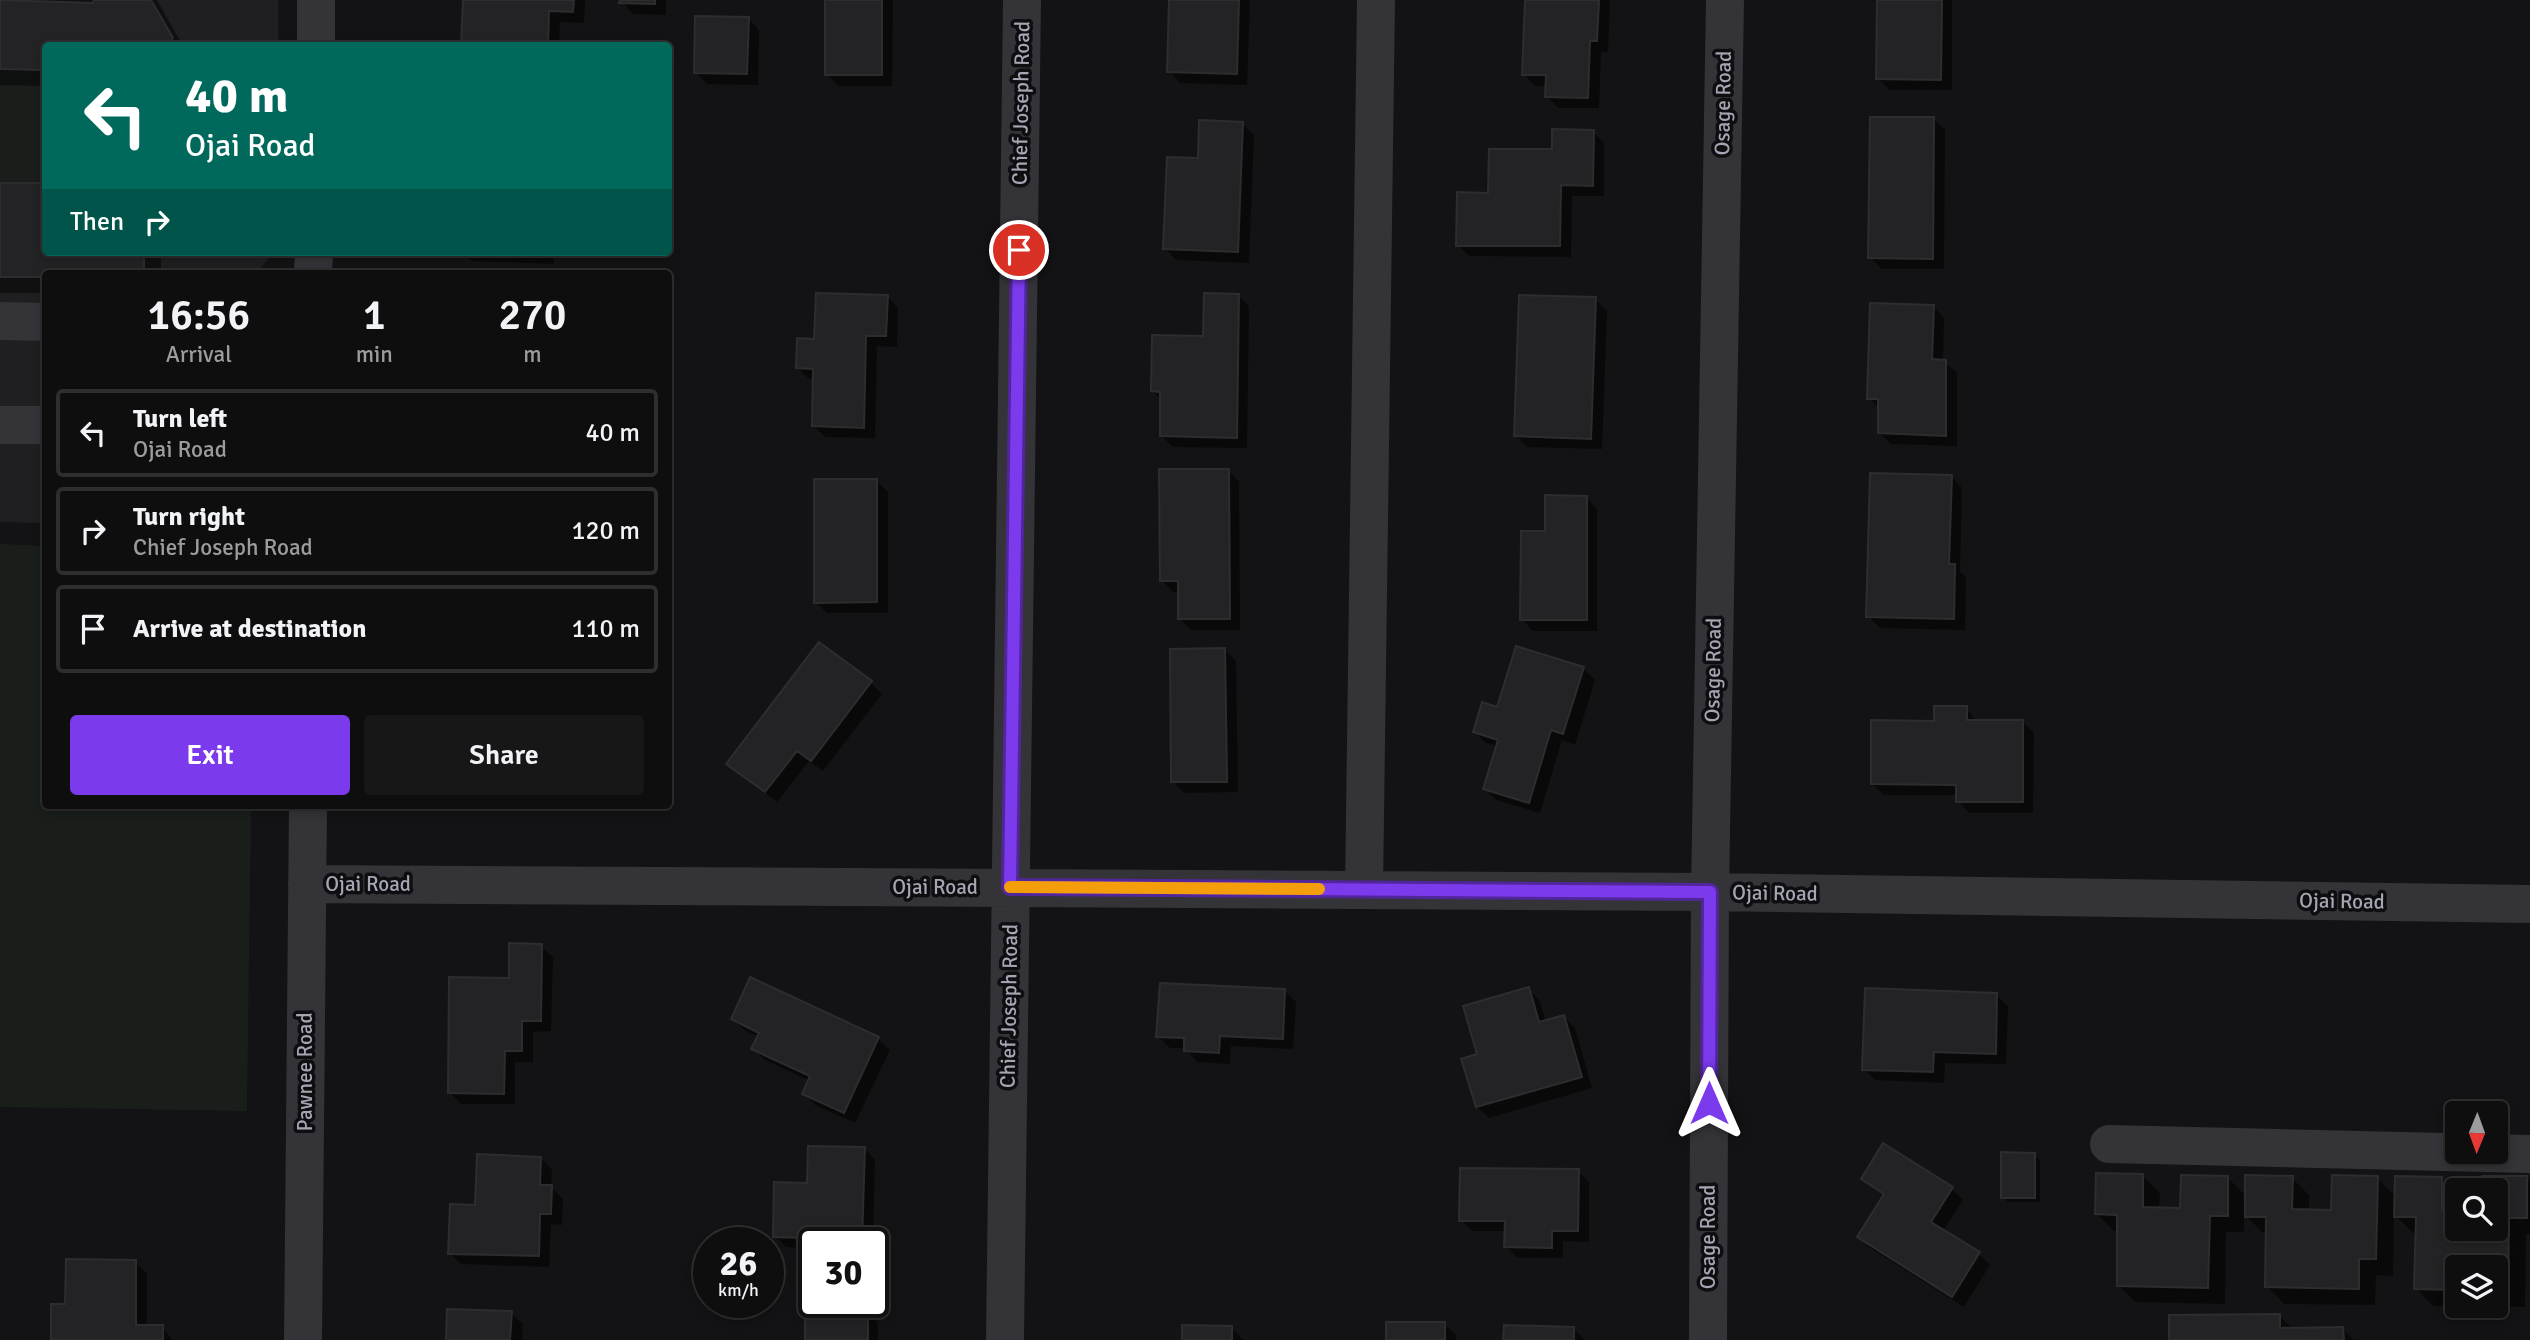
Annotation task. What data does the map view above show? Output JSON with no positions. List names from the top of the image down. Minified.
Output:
{"streets":{"street":["Chief Joseph Road","Osage Road","Ojai Road","Pawnee Road"]},"crossings":[["Chief Joseph Road","Ojai Road"],["Osage Road","Ojai Road"],["Ojai Road","Pawnee Road"]],"north":"bottom","page":{"turn":["40 m","Ojai Road"],"then":"Then","eta":["16:56","Arrival","1","min","270","m"],"list":[{"name":"Turn left","note":"Ojai Road","value":"40 m"},{"name":"Turn right","note":"Chief Joseph Road","value":"120 m"},{"name":"Arrive at destination","value":"110 m"}],"buttons":["Exit","Share"],"speed":"26 km/h","limit":"30"}}
